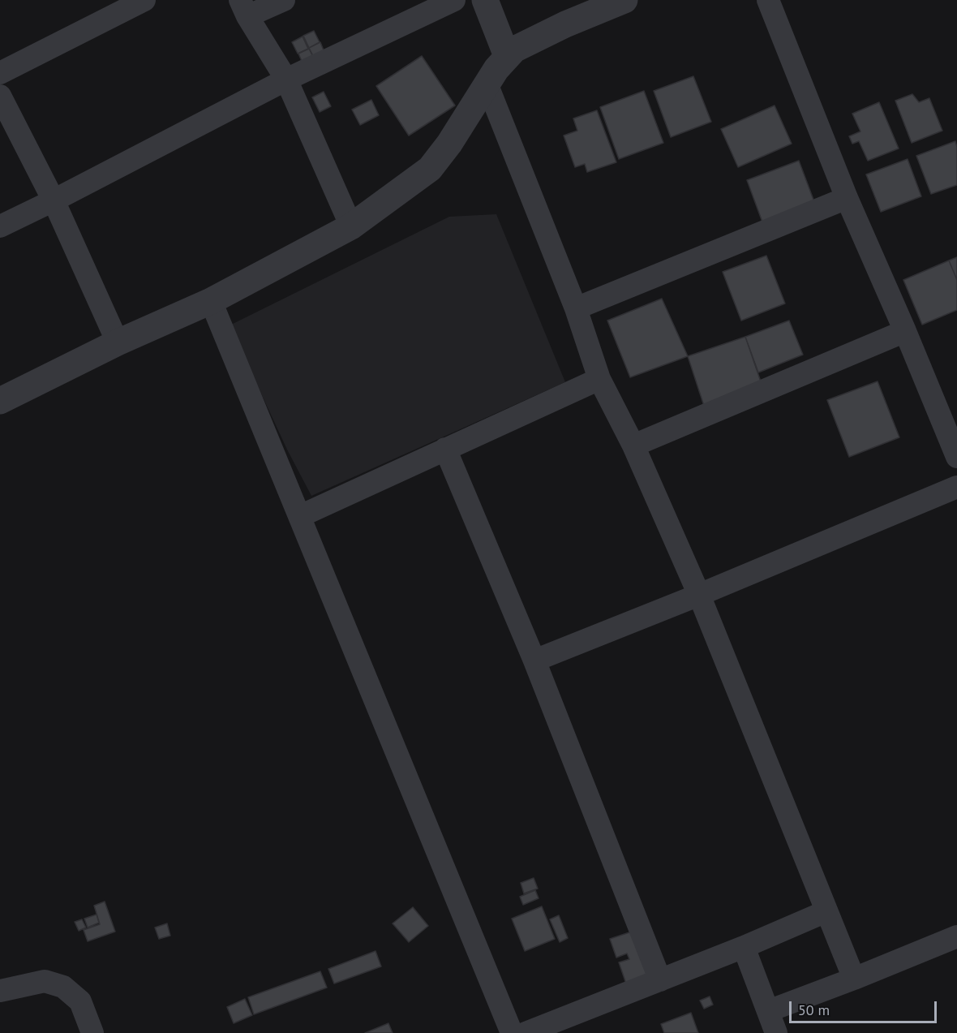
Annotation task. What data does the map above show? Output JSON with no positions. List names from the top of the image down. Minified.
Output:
{"scale_bar":"50 m"}
